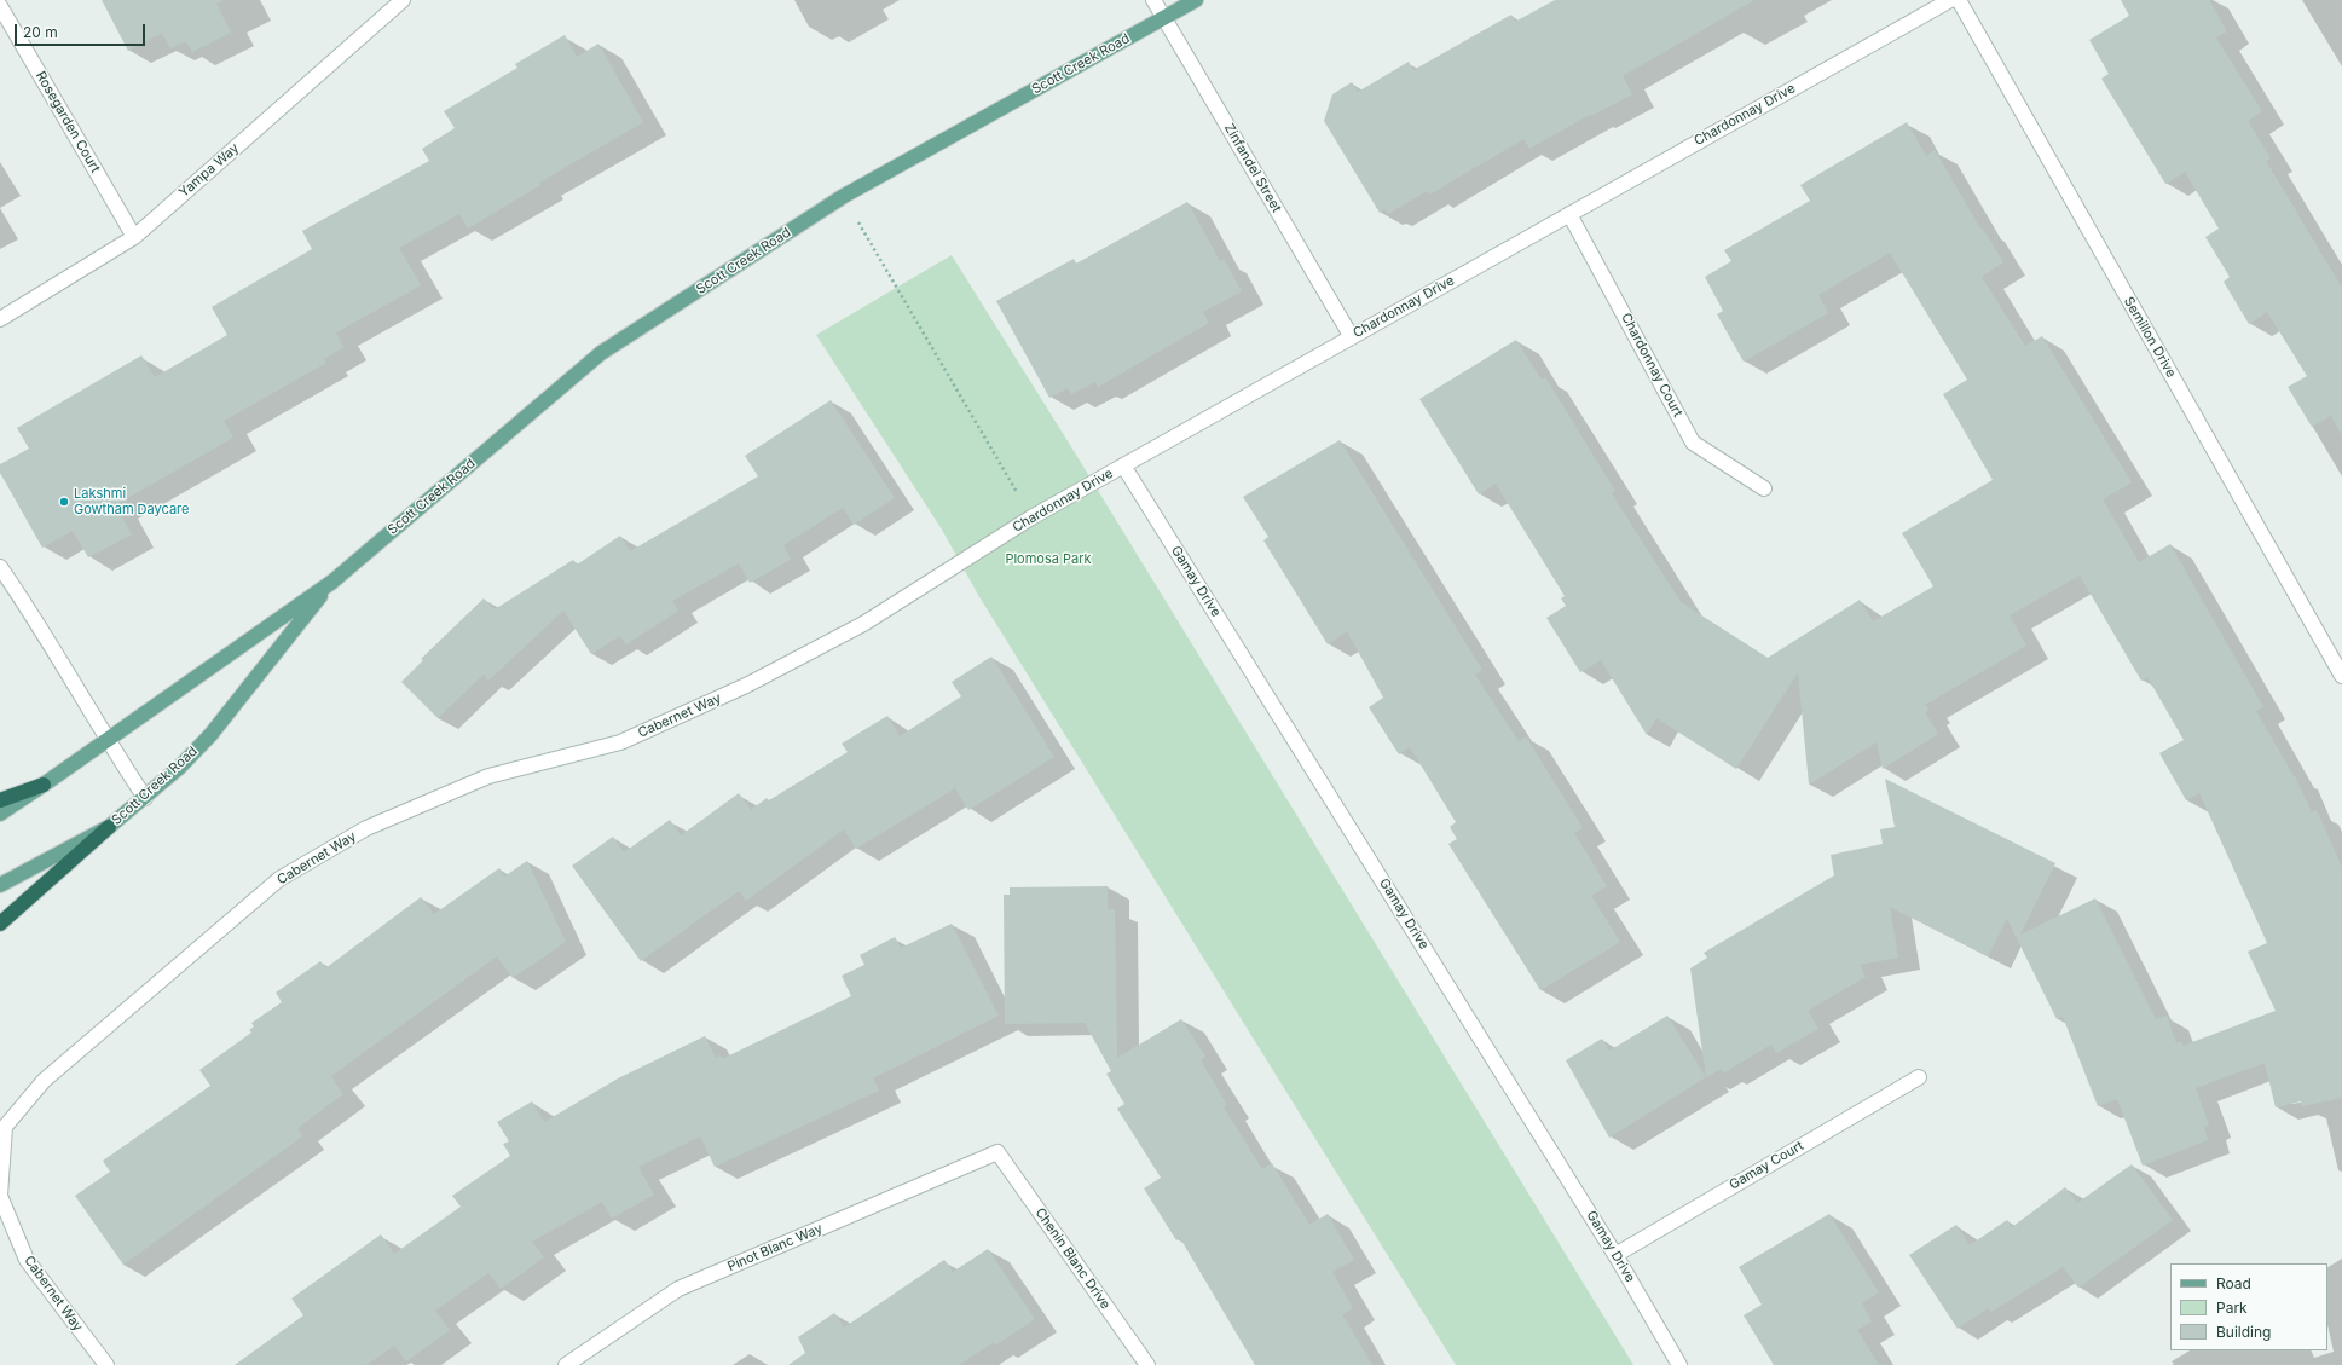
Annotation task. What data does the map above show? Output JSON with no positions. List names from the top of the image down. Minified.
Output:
{"streets":{"main road":["Scott Creek Road"],"street":["Chardonnay Drive","Rosegarden Court","Zinfandel Street","Yampa Way","Semillon Drive","Chardonnay Court","Gamay Drive","Cabernet Way","Gamay Court","Pinot Blanc Way","Chenin Blanc Drive"]},"crossings":[["Scott Creek Road","Zinfandel Street"],["Chardonnay Drive","Zinfandel Street"],["Chardonnay Drive","Chardonnay Court"],["Chardonnay Drive","Gamay Drive"],["Chardonnay Drive","Cabernet Way"],["Rosegarden Court","Yampa Way"],["Gamay Drive","Gamay Court"],["Pinot Blanc Way","Chenin Blanc Drive"]],"parks":["Plomosa Park"],"places":["Lakshmi Gowtham Daycare"],"legend":["Road","Park","Building"],"scale_bar":"20 m"}
